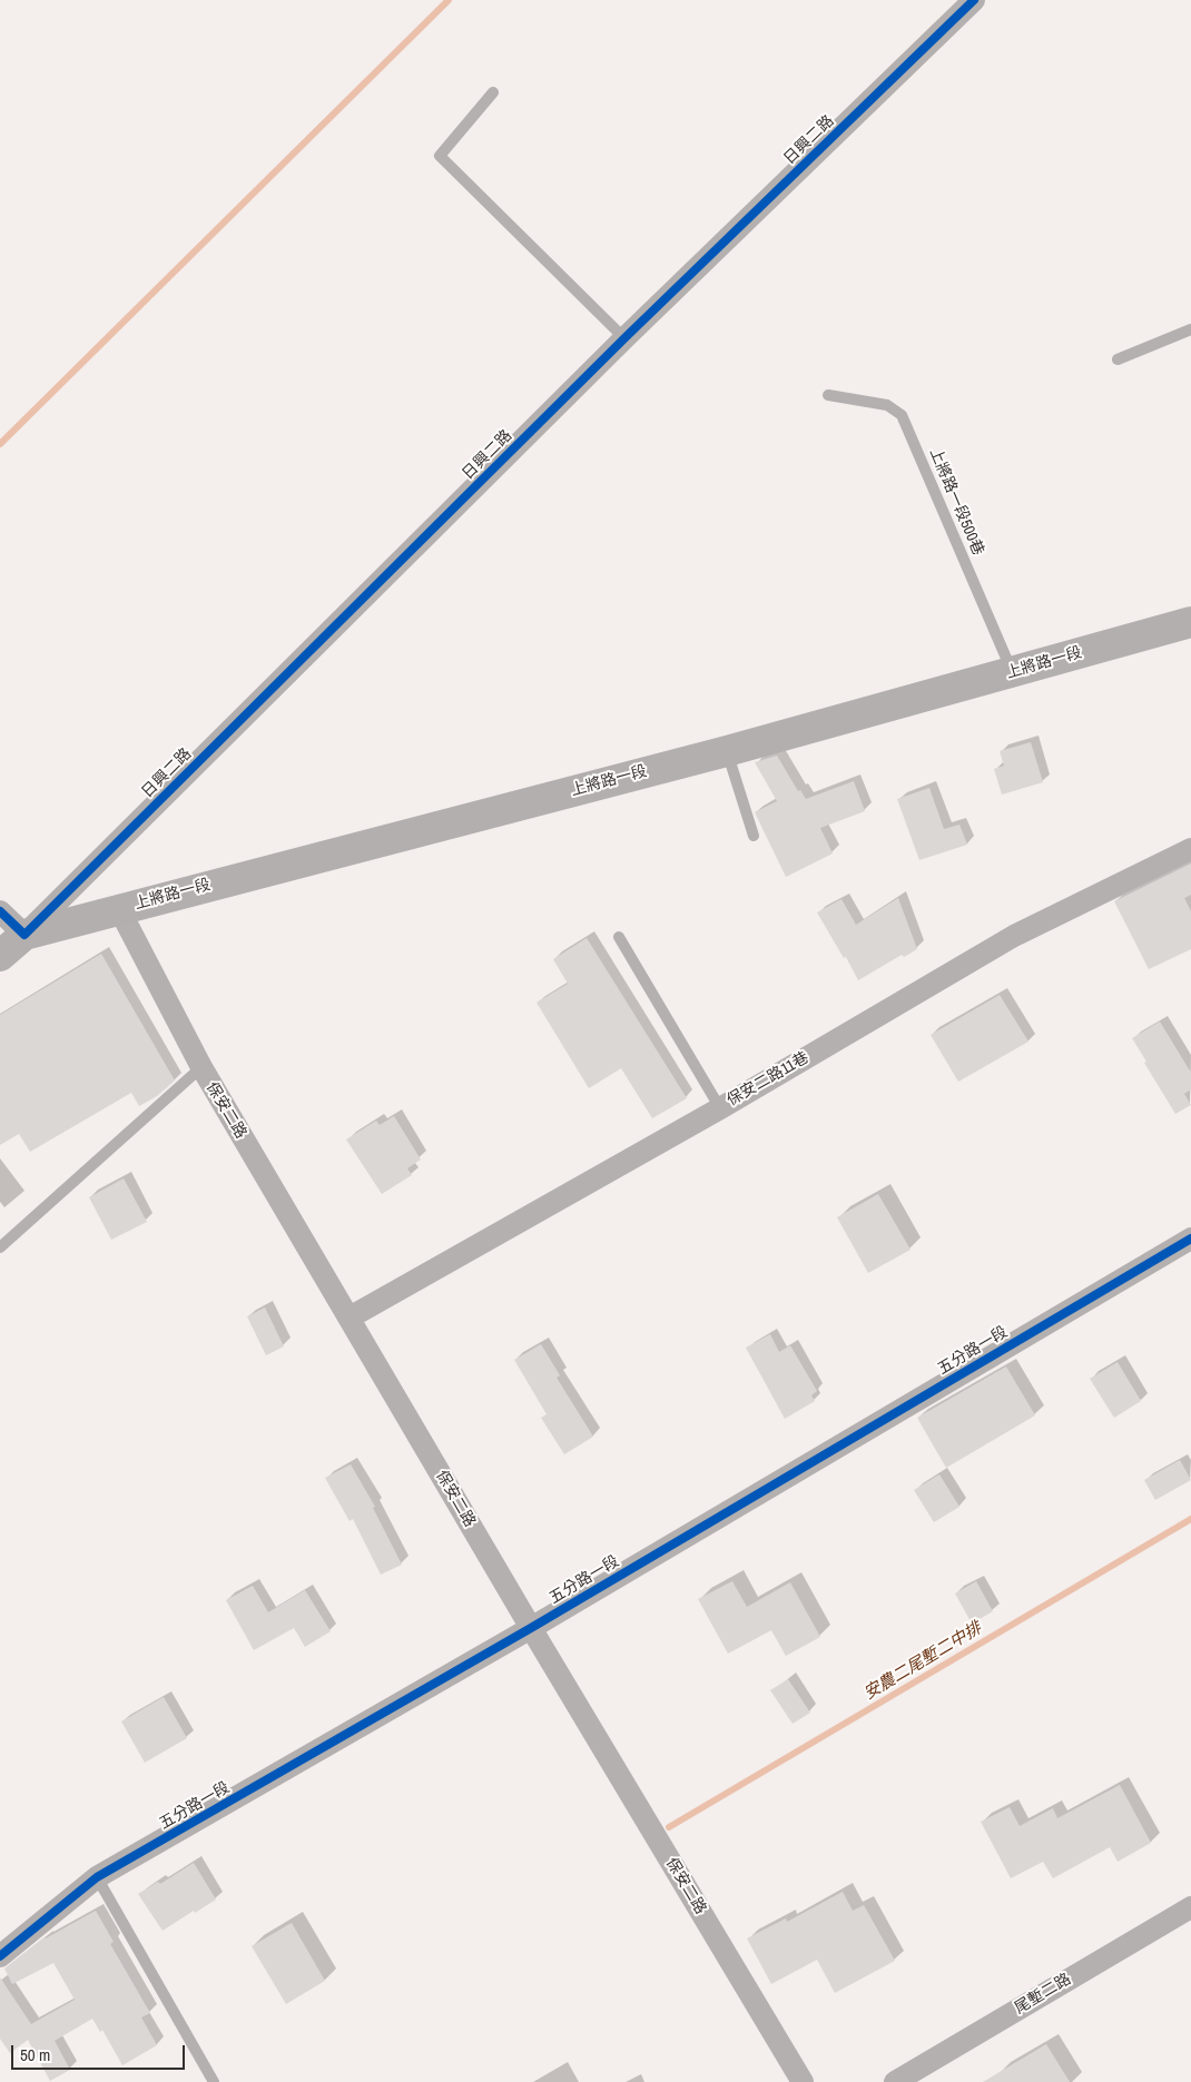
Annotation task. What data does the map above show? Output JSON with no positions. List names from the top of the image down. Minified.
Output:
{"streets":{"main road":["上將路一段"],"street":["日興二路","保安二路11巷","保安二路","五分路一段","尾塹二路"],"lane":["上將路一段500巷"]},"crossings":[["日興二路","上將路一段"],["上將路一段500巷","上將路一段"],["上將路一段","保安二路"],["保安二路11巷","保安二路"],["保安二路","五分路一段"]],"water":["安農二尾塹二中排"],"scale_bar":"50 m"}
